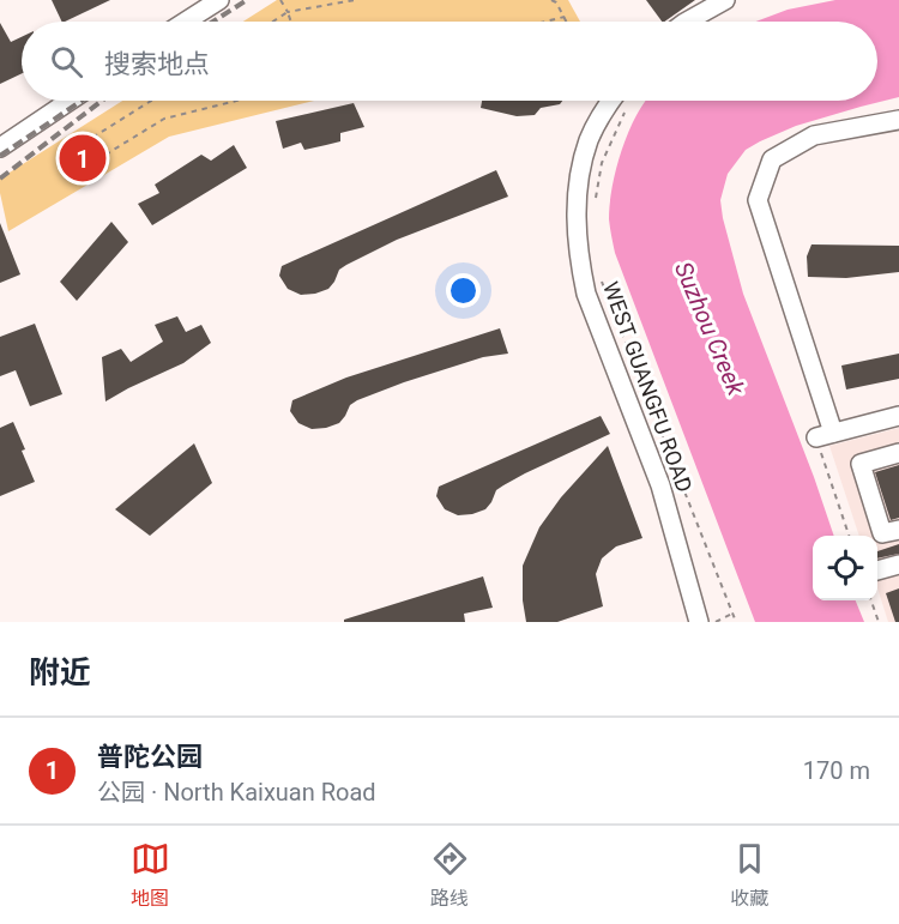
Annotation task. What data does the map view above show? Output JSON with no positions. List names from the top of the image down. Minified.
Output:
{"streets":{"street":["WEST GUANGFU ROAD"]},"water":["Suzhou Creek"],"page":{"search":"搜索地点","pins":"1","heading":"附近","list":[{"mark":"1","name":"普陀公园","note":"公园 · North Kaixuan Road","value":"170 m"}],"nav":["地图","路线","收藏"]}}
